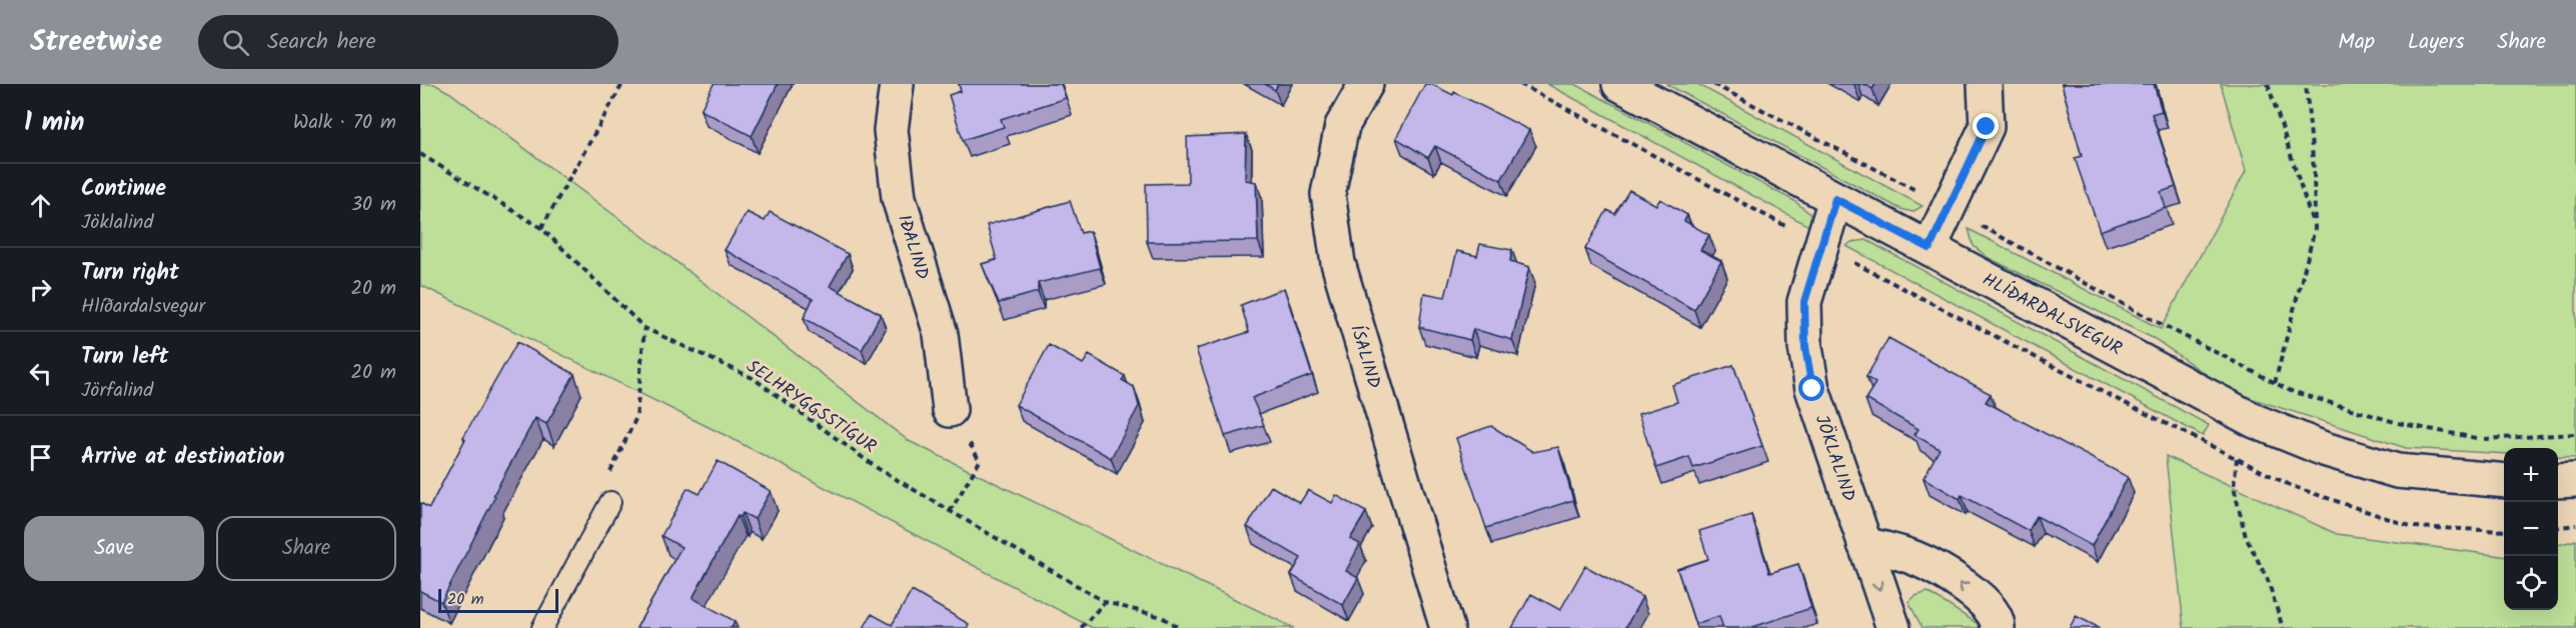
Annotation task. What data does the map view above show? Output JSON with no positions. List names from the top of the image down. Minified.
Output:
{"streets":{"street":["IÐALIND","HLÍÐARDALSVEGUR","ÍSALIND","JÖKLALIND"],"path":["SELHRYGGSSTÍGUR"]},"crossings":[["HLÍÐARDALSVEGUR","JÖKLALIND"]],"scale_bar":"20 m","page":{"header":"Streetwise","search":"Search here","nav":["Map","Layers","Share"],"heading":["1 min","Walk · 70 m"],"list":[["Continue","Jöklalind","30 m"],["Turn right","Hlíðardalsvegur","20 m"],["Turn left","Jörfalind","20 m"],"Arrive at destination"],"map_buttons":["+","−"],"buttons":["Save","Share"],"scale":"20 m"}}
